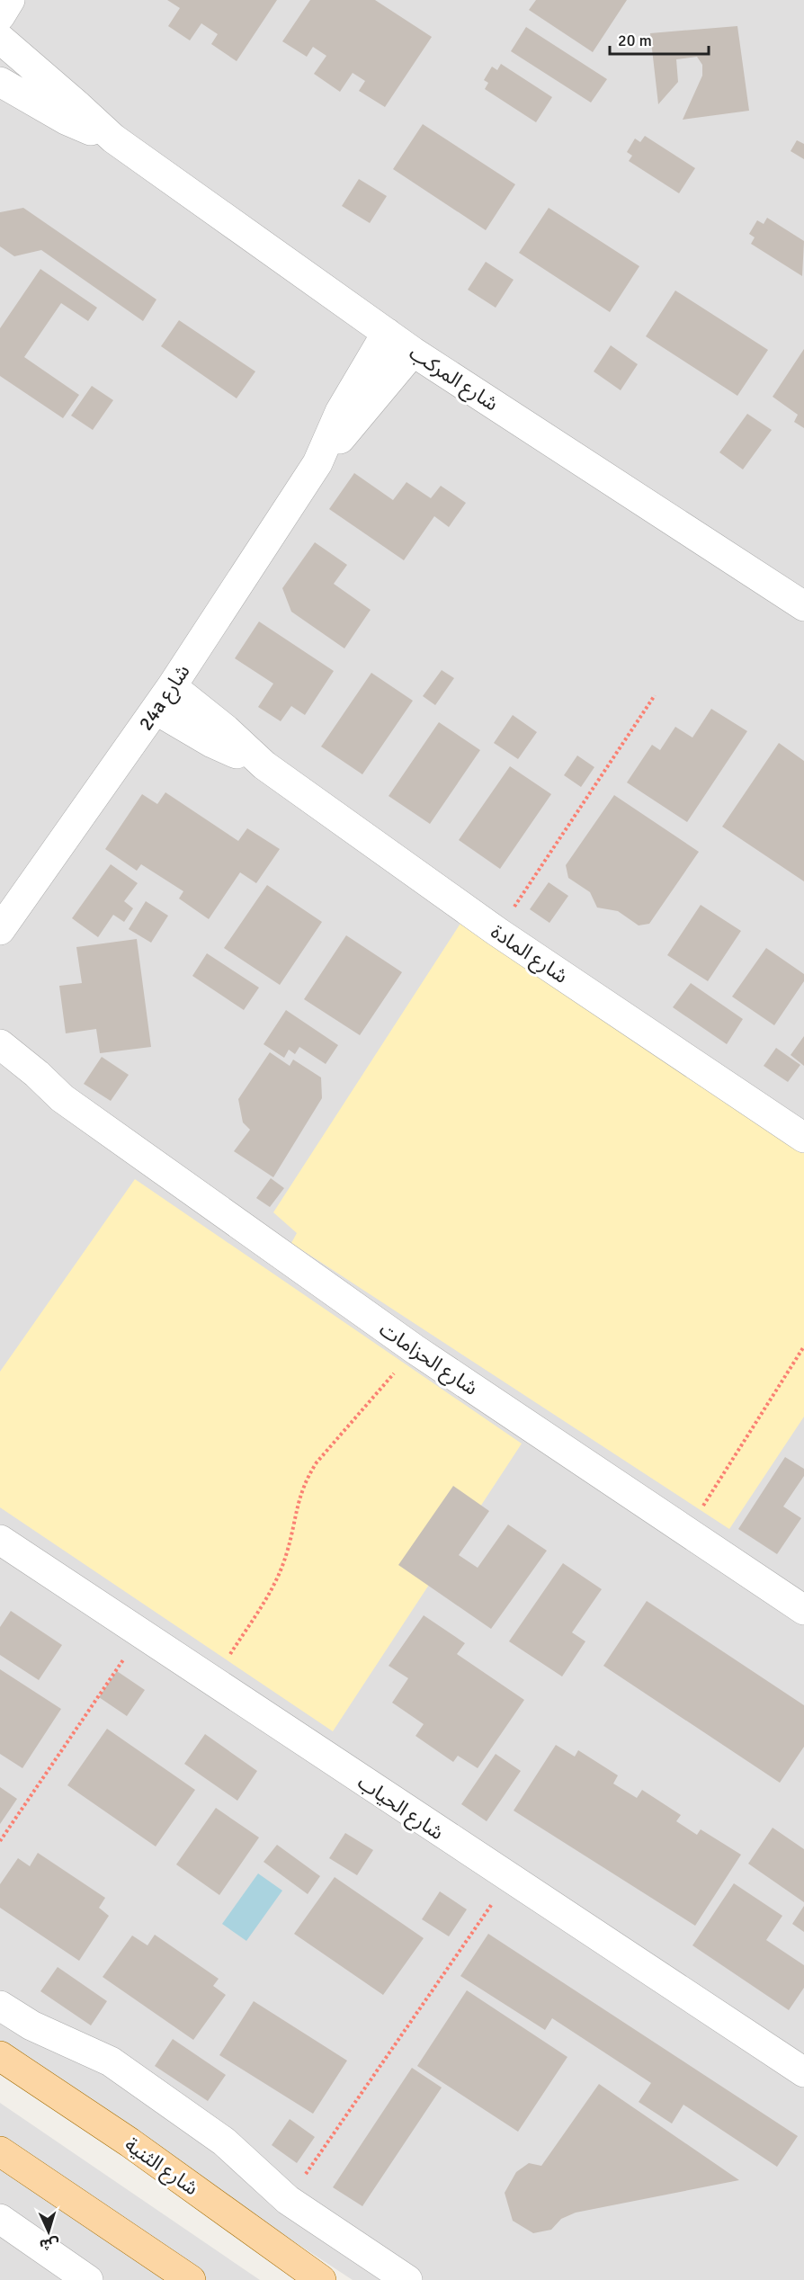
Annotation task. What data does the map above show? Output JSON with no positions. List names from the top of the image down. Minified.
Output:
{"streets":{"main road":["شارع الثنية"],"street":["شارع المركب","24a شارع","شارع المادة","شارع الحزامات","شارع الحياب"]},"crossings":[["شارع المركب","24a شارع"],["24a شارع","شارع المادة"]],"scale_bar":"20 m","north":"bottom"}
